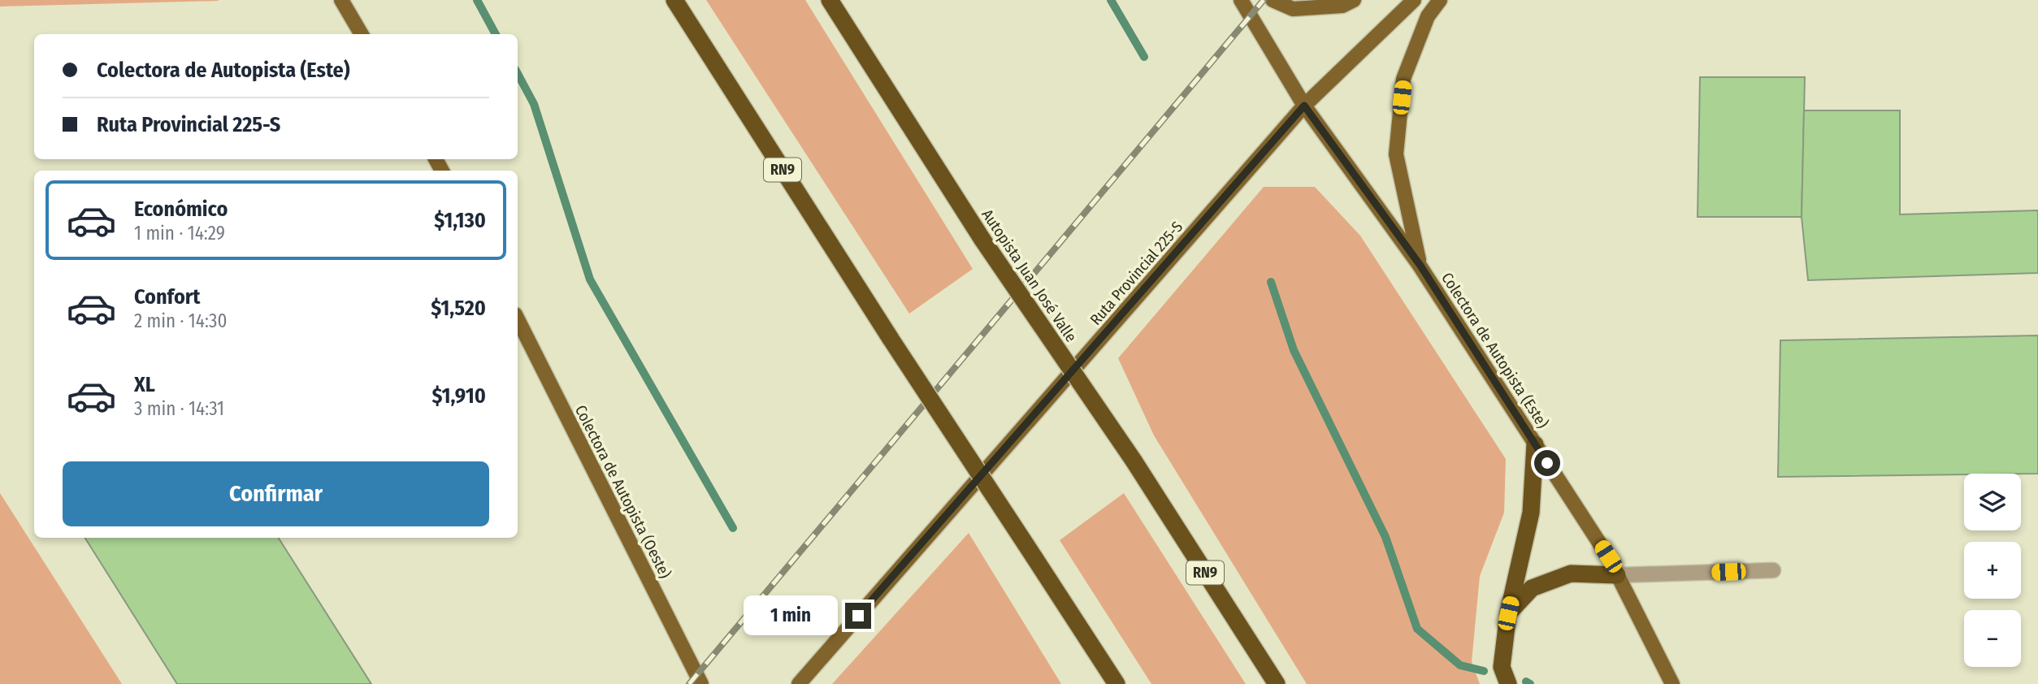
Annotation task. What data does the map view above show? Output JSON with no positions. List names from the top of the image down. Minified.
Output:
{"streets":{"highway":["RN9","Autopista Juan José Valle"],"main road":["Ruta Provincial 225-S","Colectora de Autopista (Este)","Colectora de Autopista (Oeste)"]},"crossings":[["Ruta Provincial 225-S","Colectora de Autopista (Este)"]],"page":{"banner":["Colectora de Autopista (Este)","Ruta Provincial 225-S"],"list":[{"name":"Económico","note":"1 min · 14:29","value":"$1,130"},{"name":"Confort","note":"2 min · 14:30","value":"$1,520"},{"name":"XL","note":"3 min · 14:31","value":"$1,910"}],"buttons":"Confirmar","map_buttons":["+","−"],"bubble":"1 min"}}
